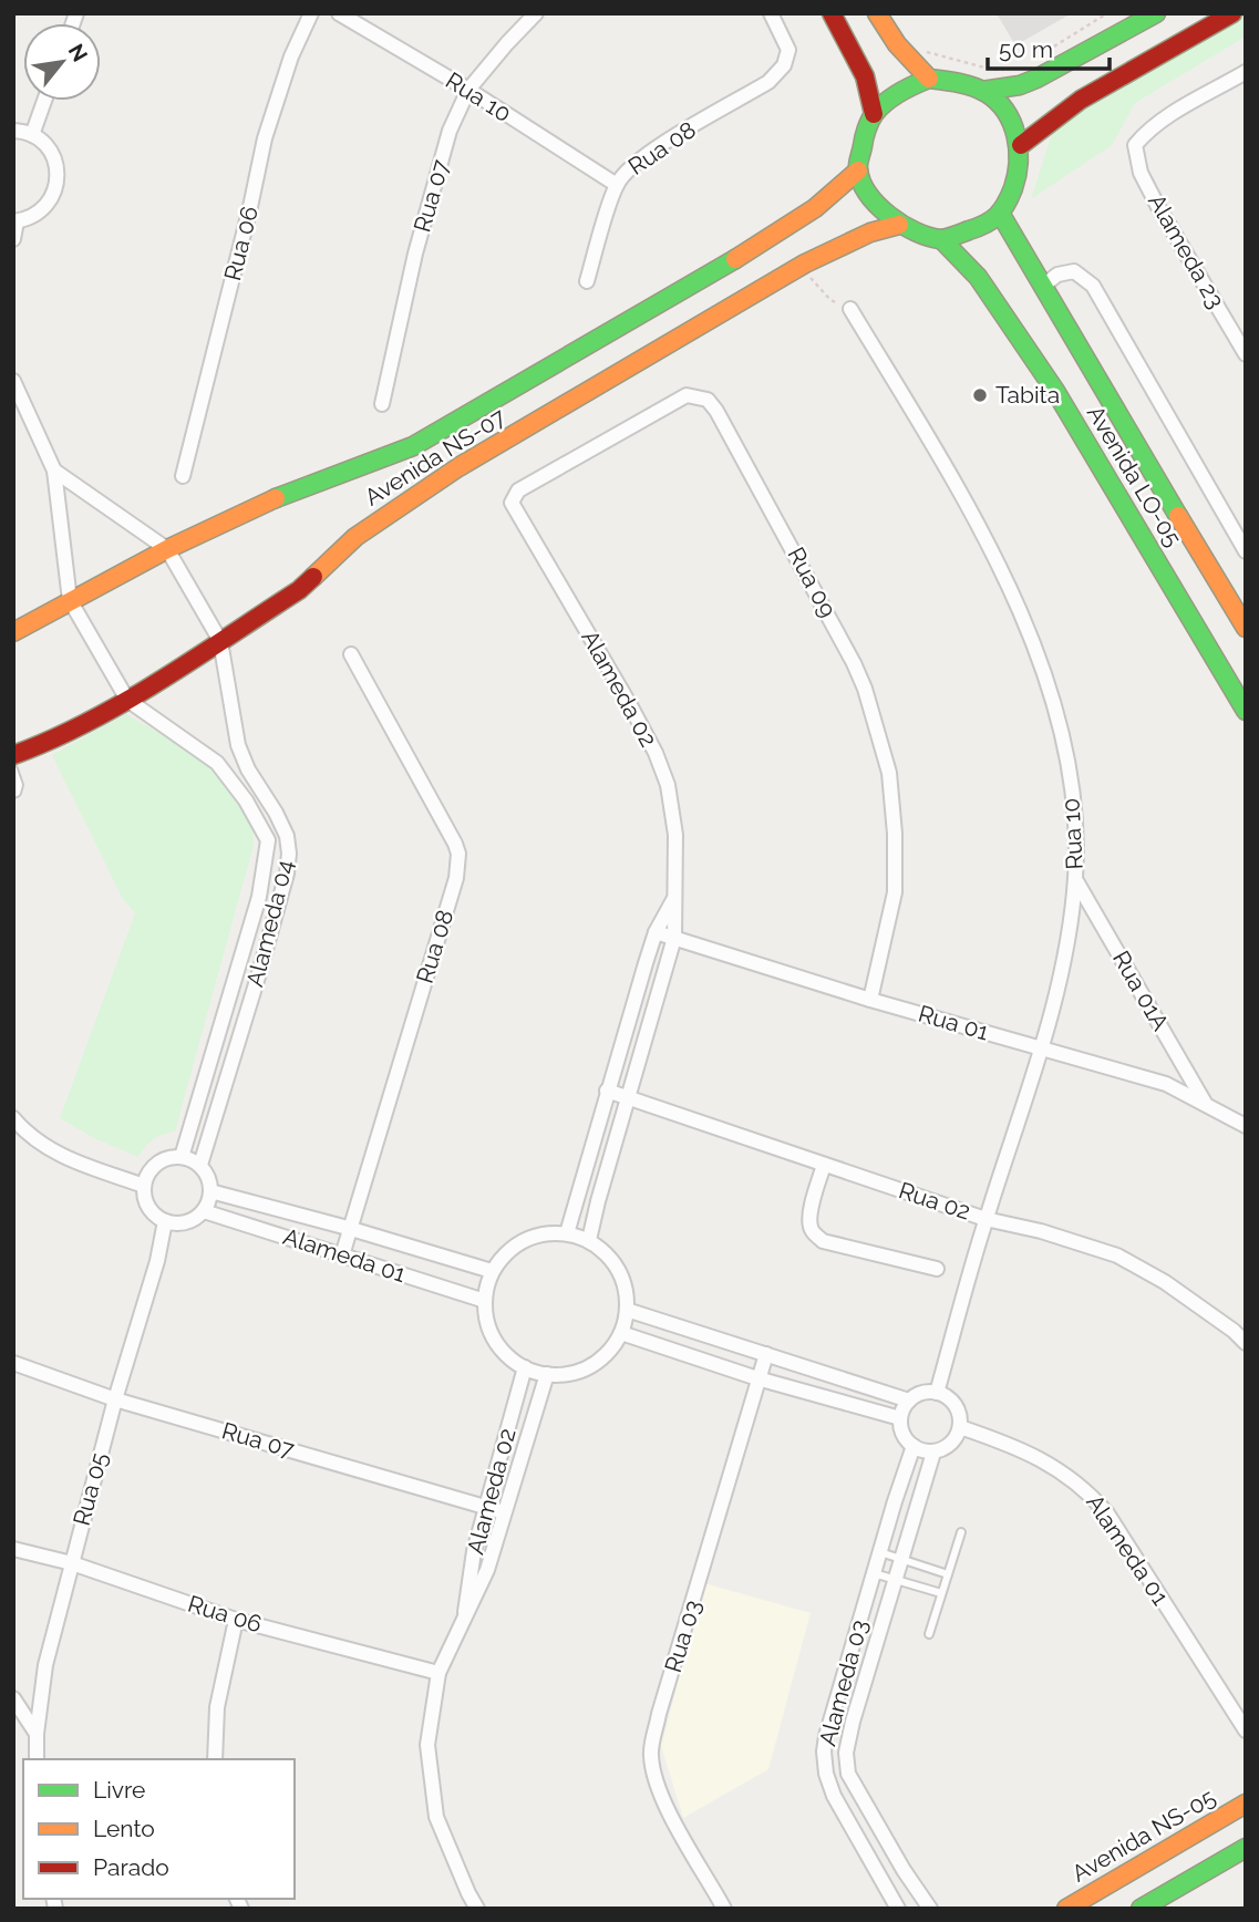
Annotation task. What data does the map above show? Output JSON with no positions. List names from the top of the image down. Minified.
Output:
{"streets":{"street":["Rua 10","Rua 08","Rua 07","Rua 06","Alameda 23","Avenida NS-07","Avenida LO-05","Rua 09","Alameda 02","Alameda 04","Rua 01A","Rua 01","Rua 02","Alameda 01","Rua 05","Rua 03","Alameda 03","Avenida NS-05"]},"crossings":[["Rua 10","Rua 08"],["Rua 10","Rua 07"],["Rua 10","Rua 01A"],["Rua 10","Rua 01"],["Rua 10","Rua 02"],["Rua 10","Alameda 01"],["Rua 10","Alameda 03"],["Rua 08","Alameda 01"],["Rua 07","Alameda 02"],["Rua 07","Rua 05"],["Rua 06","Alameda 02"],["Rua 06","Rua 05"],["Avenida NS-07","Avenida LO-05"],["Avenida NS-07","Alameda 04"],["Rua 09","Alameda 02"],["Rua 09","Rua 01"],["Alameda 02","Rua 01"],["Alameda 02","Rua 02"],["Alameda 02","Alameda 01"],["Alameda 04","Alameda 01"],["Alameda 04","Rua 05"],["Rua 01A","Rua 01"],["Alameda 01","Rua 05"],["Alameda 01","Alameda 03"]],"places":["Tabita"],"legend":["Livre","Lento","Parado"],"scale_bar":"50 m","north":"top right"}
